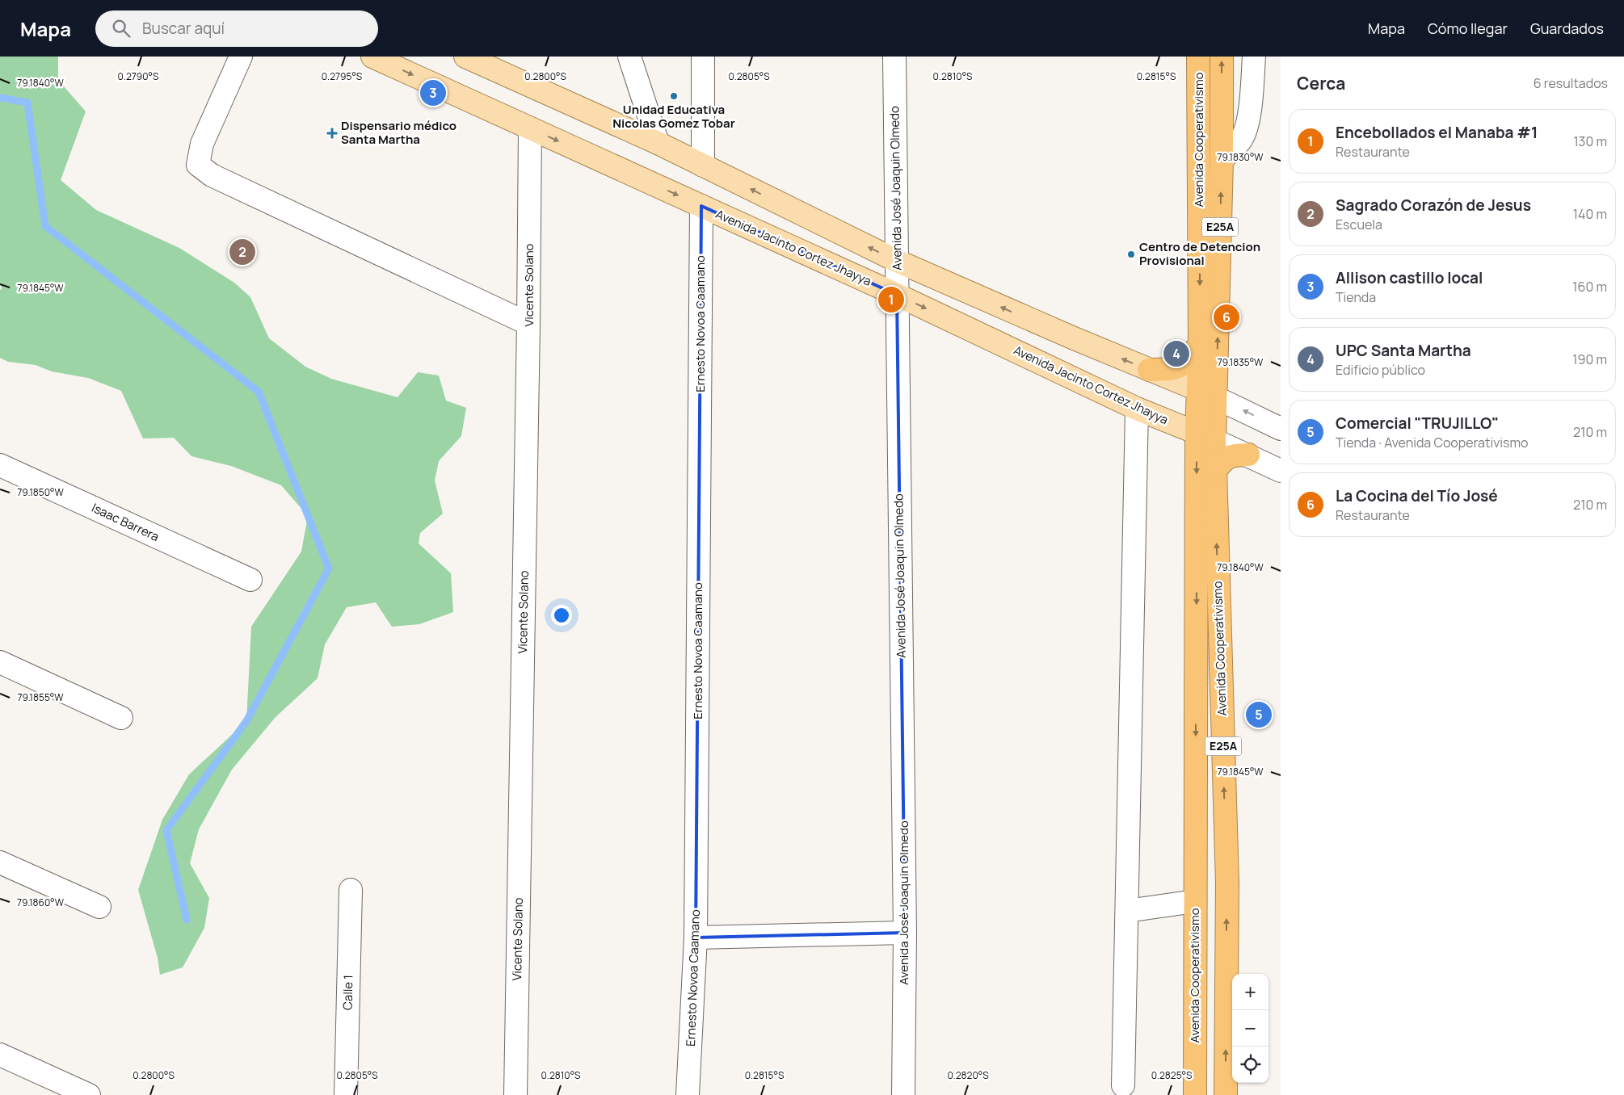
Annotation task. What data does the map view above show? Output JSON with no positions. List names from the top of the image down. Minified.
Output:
{"streets":{"highway":["Avenida Cooperativismo","E25A"],"main road":["Avenida Jacinto Cortez Jhayya"],"street":["Avenida José Joaquin Olmedo","Vicente Solano","Ernesto Novoa Caamano","Isaac Barrera","Calle 1"]},"crossings":[["Avenida Cooperativismo","Avenida Jacinto Cortez Jhayya"],["Avenida José Joaquin Olmedo","Avenida Jacinto Cortez Jhayya"],["Avenida Jacinto Cortez Jhayya","Vicente Solano"],["Avenida Jacinto Cortez Jhayya","Ernesto Novoa Caamano"]],"places":{"other":["Unidad Educativa Nicolas Gomez Tobar","Centro de Detencion Provisional"],"health":["Dispensario médico Santa Martha"]},"page":{"header":"Mapa","search":"Buscar aquí","nav":["Mapa","Cómo llegar","Guardados"],"heading":["Cerca","6 resultados"],"pins":["3","2","1","6","4","5"],"list":[{"mark":"1","name":"Encebollados el Manaba #1","note":"Restaurante","value":"130 m"},{"mark":"2","name":"Sagrado Corazón de Jesus","note":"Escuela","value":"140 m"},{"mark":"3","name":"Allison castillo local","note":"Tienda","value":"160 m"},{"mark":"4","name":"UPC Santa Martha","note":"Edificio público","value":"190 m"},{"mark":"5","name":"Comercial \"TRUJILLO\"","note":"Tienda · Avenida Cooperativismo","value":"210 m"},{"mark":"6","name":"La Cocina del Tío José","note":"Restaurante","value":"210 m"}],"map_buttons":["+","−"]},"coordinates":["0.2795°S","0.2790°S","0.2800°S","0.2805°S","0.2810°S","0.2815°S","79.1840°W","79.1830°W","79.1845°W","79.1835°W","79.1850°W","79.1855°W","79.1860°W","0.2820°S","0.2825°S"]}
